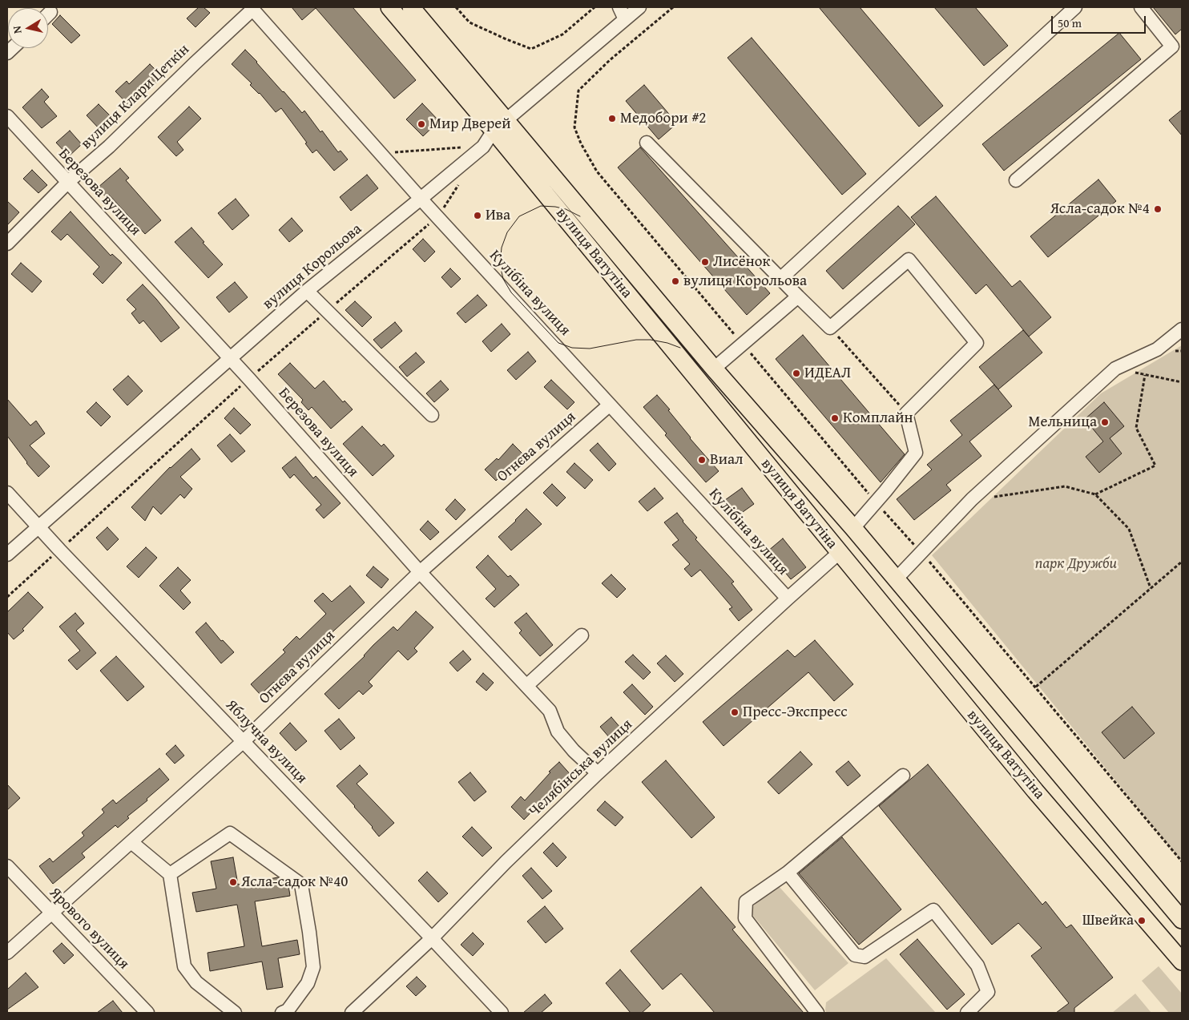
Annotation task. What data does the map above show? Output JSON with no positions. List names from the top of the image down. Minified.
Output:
{"streets":{"main road":["вулиця Ватутіна"],"street":["вулиця Клари Цеткін","Березова вулиця","вулиця Корольова","Кулібіна вулиця","Огнєва вулиця","Яблучна вулиця","Челябінська вулиця","Ярового вулиця"]},"crossings":[["вулиця Клари Цеткін","Березова вулиця"],["вулиця Клари Цеткін","Кулібіна вулиця"],["Березова вулиця","вулиця Корольова"],["Березова вулиця","Огнєва вулиця"],["Березова вулиця","Челябінська вулиця"],["вулиця Ватутіна","вулиця Корольова"],["вулиця Ватутіна","Челябінська вулиця"],["вулиця Корольова","Кулібіна вулиця"],["вулиця Корольова","Яблучна вулиця"],["Кулібіна вулиця","Огнєва вулиця"],["Кулібіна вулиця","Челябінська вулиця"],["Огнєва вулиця","Яблучна вулиця"],["Огнєва вулиця","Ярового вулиця"],["Яблучна вулиця","Челябінська вулиця"]],"parks":["парк Дружби"],"places":["Медобори #2","Мир Дверей","Ясла-садок №4","Ива","Лисёнок","вулиця Корольова","ИДЕАЛ","Комплайн","Мельница","Виал","Пресс-Экспресс","Ясла-садок №40","Швейка"],"scale_bar":"50 m","north":"left"}
